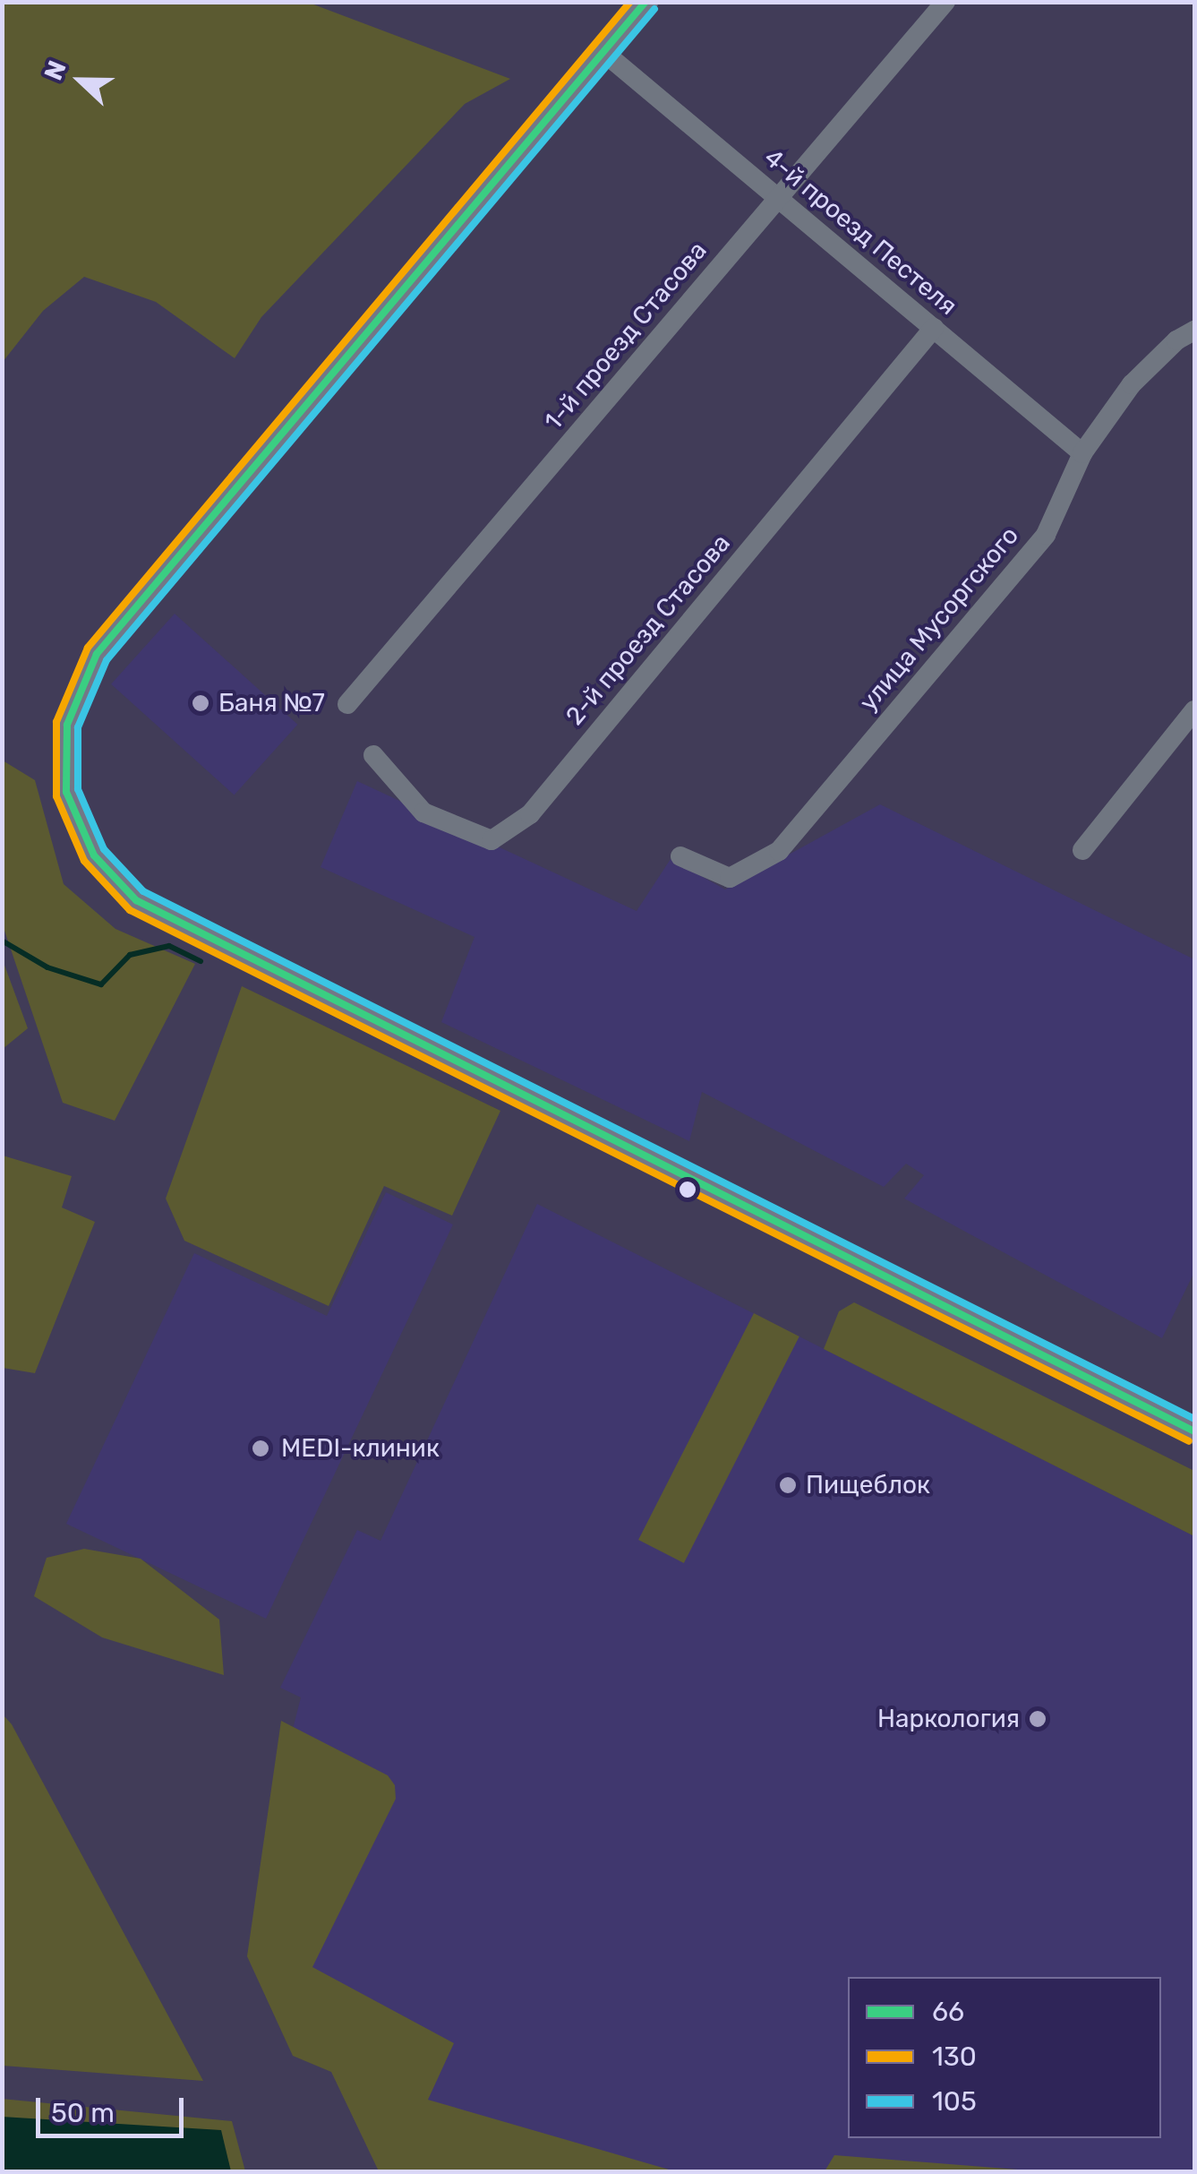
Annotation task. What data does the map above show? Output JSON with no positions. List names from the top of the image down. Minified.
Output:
{"streets":{"street":["4-й проезд Пестеля","1-й проезд Стасова","улица Мусоргского","2-й проезд Стасова"]},"crossings":[["4-й проезд Пестеля","1-й проезд Стасова"],["4-й проезд Пестеля","улица Мусоргского"],["4-й проезд Пестеля","2-й проезд Стасова"]],"places":["Баня №7","MEDI-клиник","Пищеблок","Наркология"],"lines":["transit line 66","transit line 130","transit line 105"],"legend":["66","130","105"],"scale_bar":"50 m","north":"left"}
